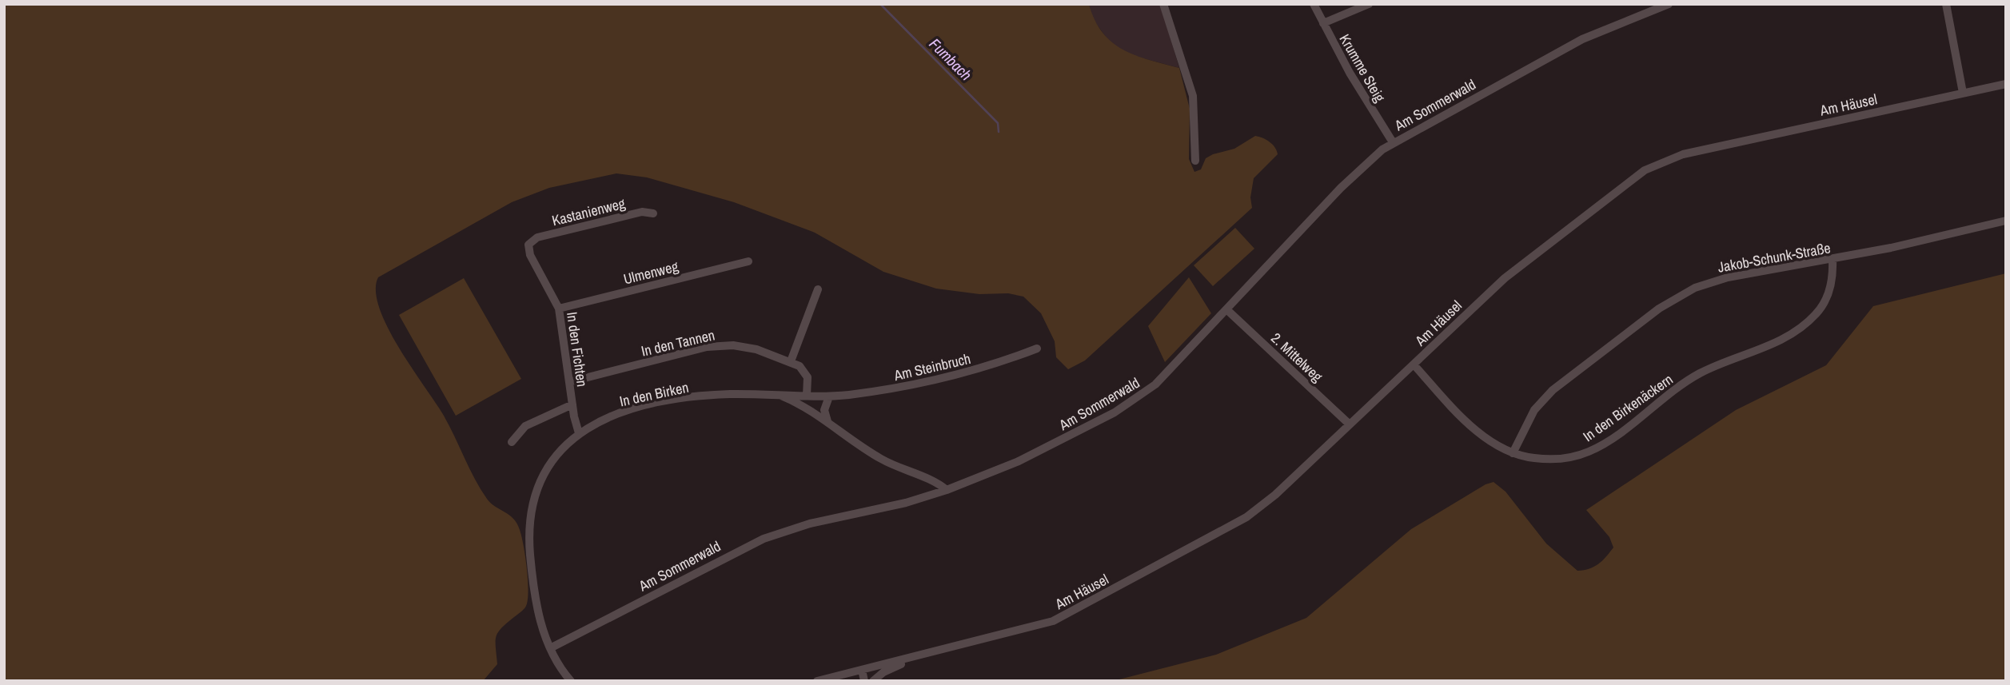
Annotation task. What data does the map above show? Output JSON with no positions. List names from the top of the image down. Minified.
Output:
{"streets":{"street":["Krumme Steig","Am Sommerwald","Am Häusel","Kastanienweg","Jakob-Schunk-Straße","Ulmenweg","In den Tannen","In den Fichten","2. Mittelweg","Am Steinbruch","In den Birken","In den Birkenäckern"]},"crossings":[["Krumme Steig","Am Sommerwald"],["Am Sommerwald","2. Mittelweg"],["Am Sommerwald","In den Birken"],["Am Häusel","2. Mittelweg"],["Am Häusel","In den Birkenäckern"],["Kastanienweg","In den Fichten"],["Jakob-Schunk-Straße","In den Birkenäckern"],["Ulmenweg","In den Fichten"],["In den Tannen","In den Fichten"],["In den Fichten","In den Birken"],["Am Steinbruch","In den Birken"]],"water":["Fumbach"]}
